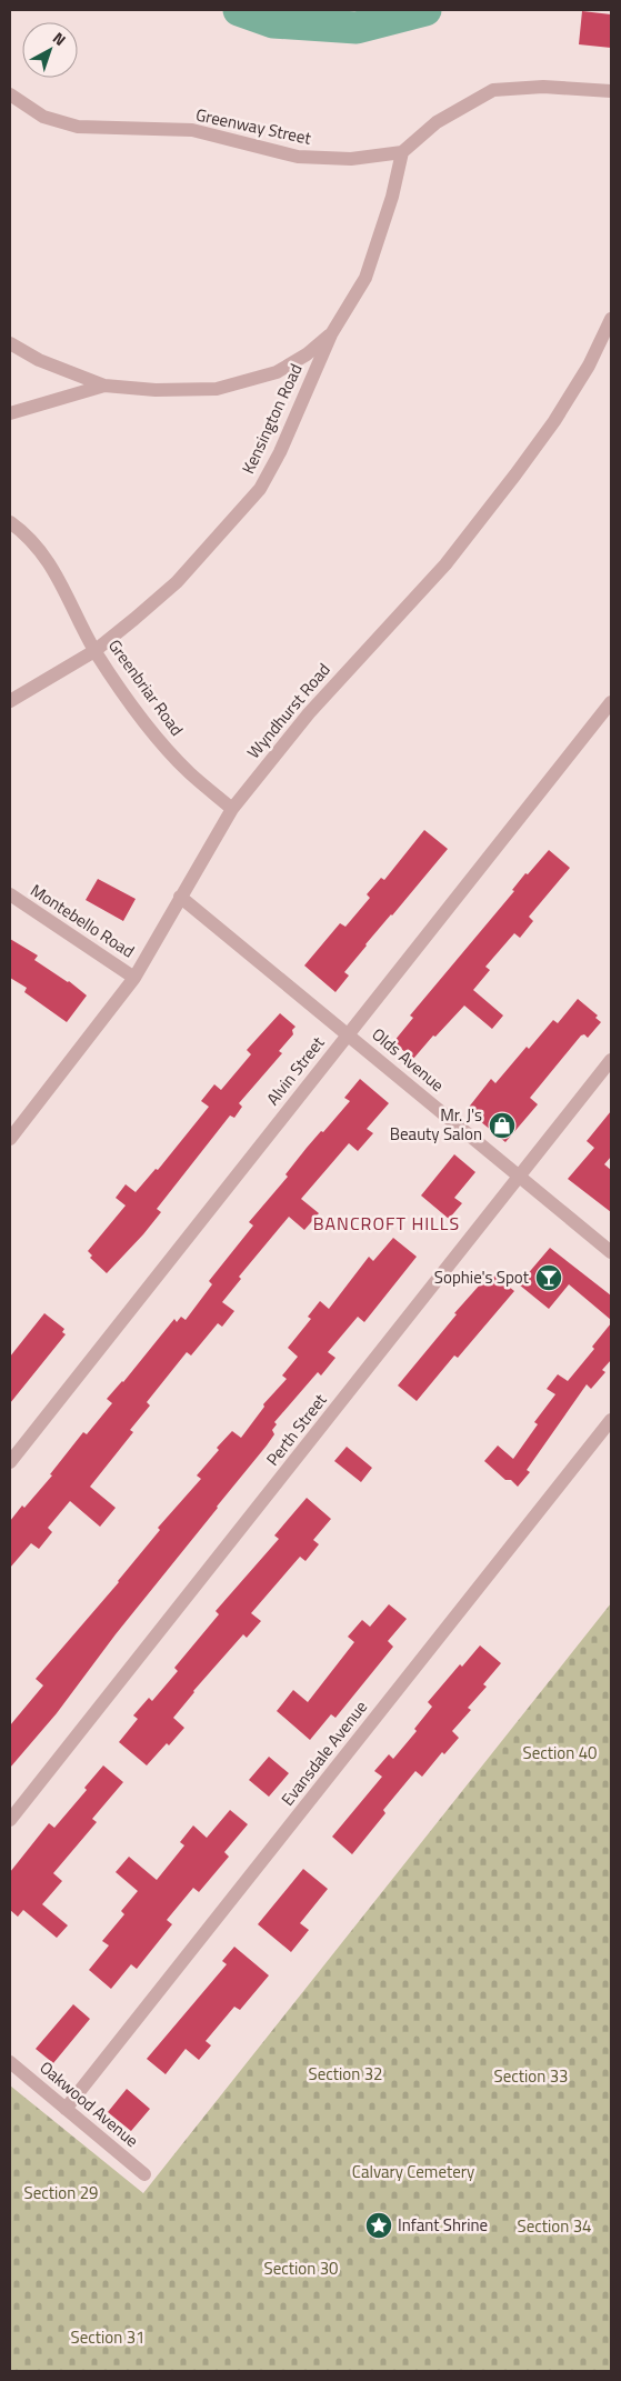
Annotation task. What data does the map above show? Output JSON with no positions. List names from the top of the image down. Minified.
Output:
{"streets":{"street":["Greenway Street","Kensington Road","Greenbriar Road","Wyndhurst Road","Montebello Road","Olds Avenue","Alvin Street","Perth Street","Evansdale Avenue","Oakwood Avenue"]},"crossings":[["Greenway Street","Kensington Road"],["Kensington Road","Greenbriar Road"],["Greenbriar Road","Wyndhurst Road"],["Wyndhurst Road","Montebello Road"],["Wyndhurst Road","Olds Avenue"],["Olds Avenue","Alvin Street"],["Olds Avenue","Perth Street"],["Evansdale Avenue","Oakwood Avenue"]],"districts":["BANCROFT HILLS"],"parks":["Section 40","Section 32","Section 33","Calvary Cemetery","Section 29","Section 34","Section 30","Section 31"],"places":{"shop":["Mr. J's Beauty Salon"],"bar":["Sophie's Spot"],"place":["Infant Shrine"]},"north":"top right"}
